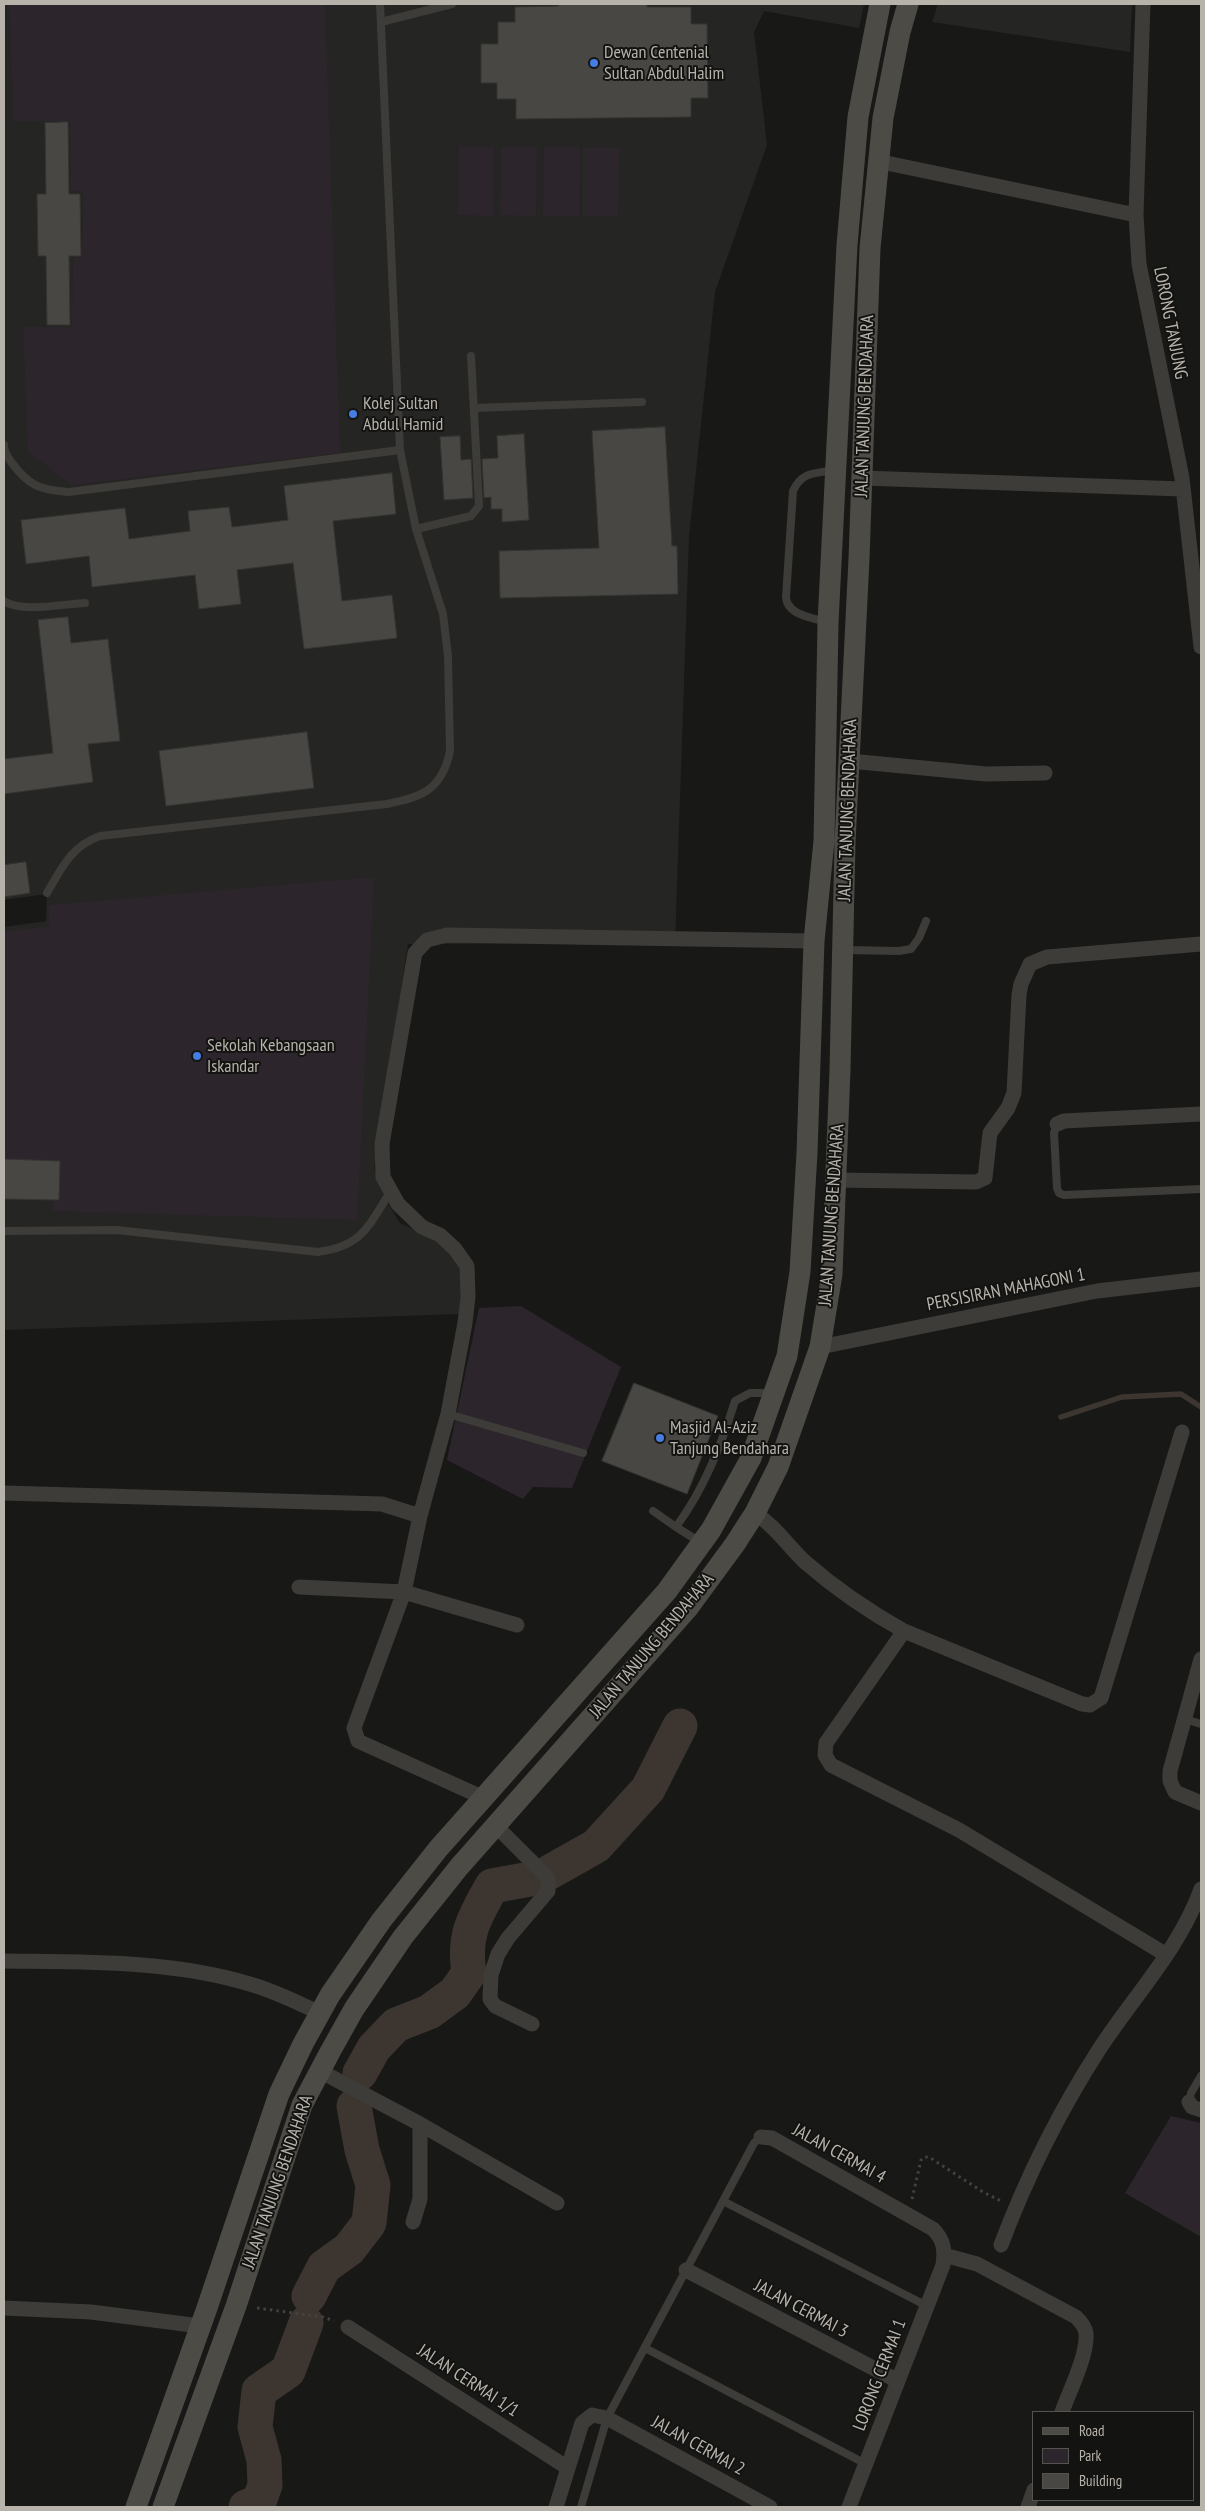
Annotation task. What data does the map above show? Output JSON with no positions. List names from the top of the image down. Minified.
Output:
{"streets":{"main road":["JALAN TANJUNG BENDAHARA"],"street":["LORONG TANJUNG","PERSISIRAN MAHAGONI 1","JALAN CERMAI 4","JALAN CERMAI 3","LORONG CERMAI 1","JALAN CERMAI 1/1","JALAN CERMAI 2"]},"crossings":[["JALAN TANJUNG BENDAHARA","PERSISIRAN MAHAGONI 1"],["JALAN CERMAI 4","JALAN CERMAI 3"],["JALAN CERMAI 4","LORONG CERMAI 1"],["JALAN CERMAI 4","JALAN CERMAI 2"],["JALAN CERMAI 3","LORONG CERMAI 1"]],"places":["Dewan Centenial Sultan Abdul Halim","Kolej Sultan Abdul Hamid","Sekolah Kebangsaan Iskandar","Masjid Al-Aziz Tanjung Bendahara"],"legend":["Road","Park","Building"]}
